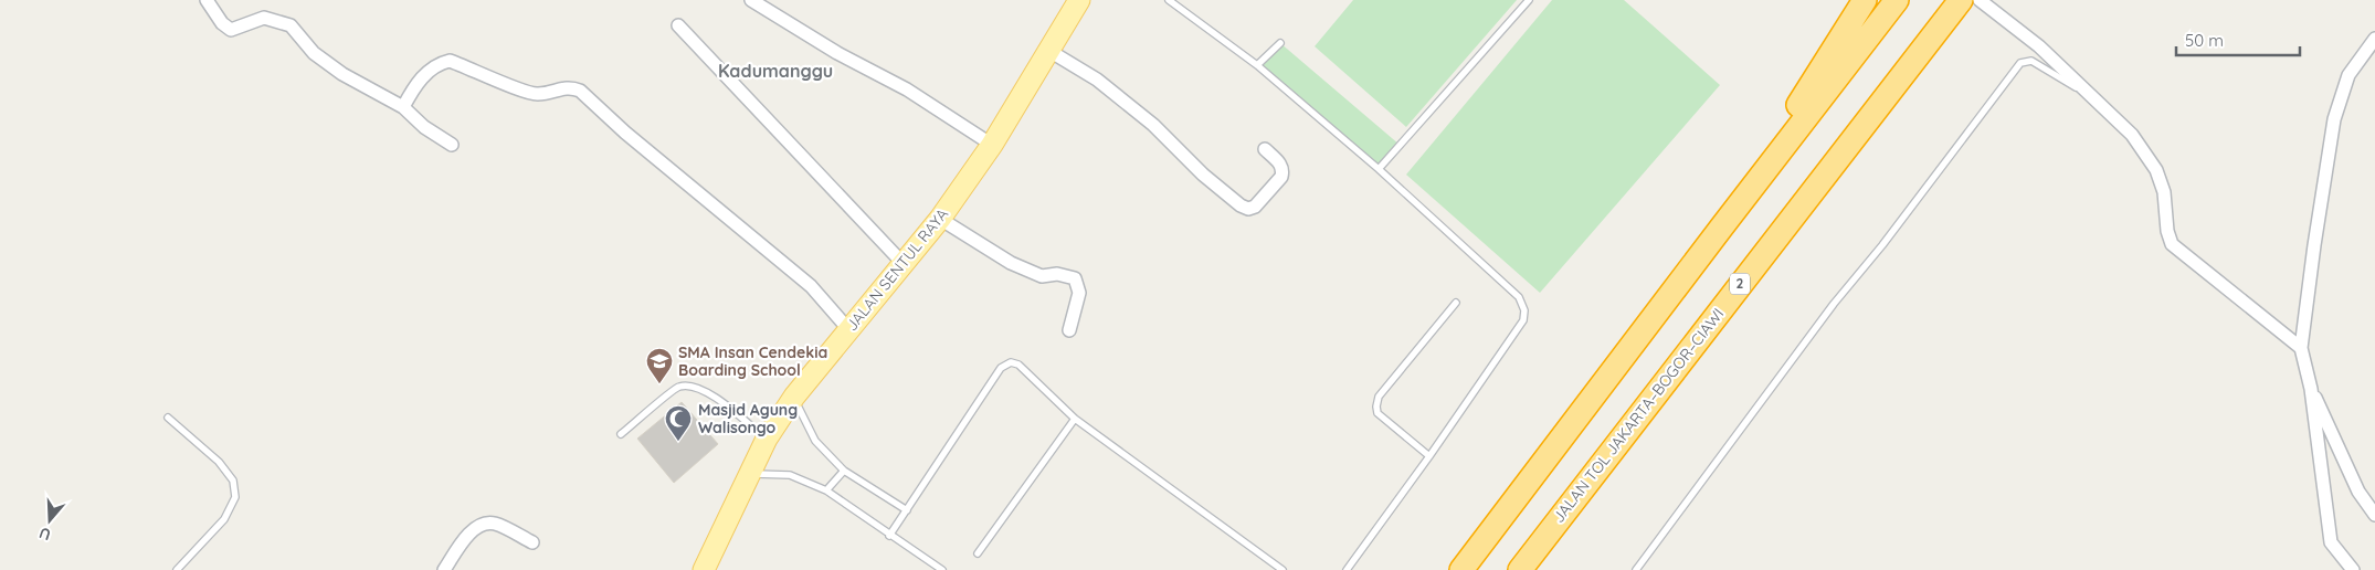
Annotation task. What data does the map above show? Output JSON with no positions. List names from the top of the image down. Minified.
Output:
{"streets":{"highway":["2","JALAN TOL JAKARTA–BOGOR–CIAWI"],"main road":["JALAN SENTUL RAYA"]},"districts":["Kadumanggu"],"places":{"school or university":["SMA Insan Cendekia Boarding School"],"mosque":["Masjid Agung Walisongo"]},"scale_bar":"50 m","north":"bottom"}
